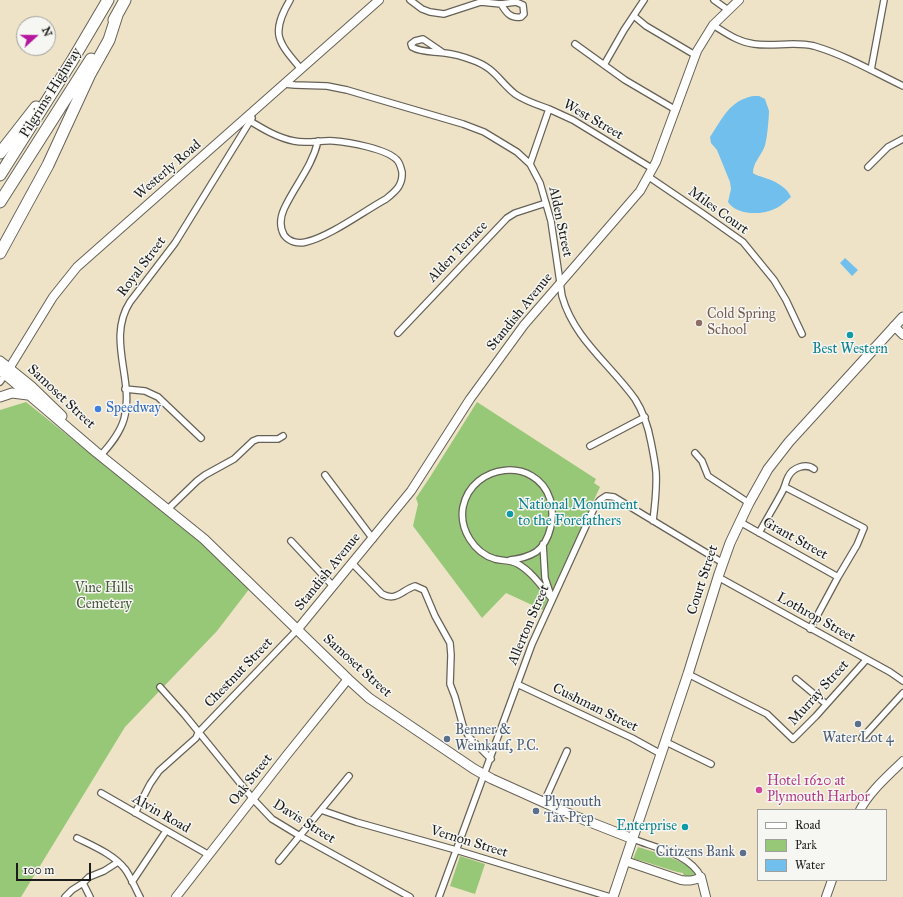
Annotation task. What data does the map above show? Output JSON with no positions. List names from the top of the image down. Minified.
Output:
{"streets":{"highway":["Pilgrims Highway"],"main road":["Samoset Street","Court Street"],"street":["West Street","Westerly Road","Miles Court","Alden Street","Alden Terrace","Royal Street","Standish Avenue","Grant Street","Lothrop Street","Allerton Street","Chestnut Street","Murray Street","Cushman Street","Oak Street","Alvin Road","Davis Street","Vernon Street"]},"crossings":[["West Street","Alden Street"],["West Street","Standish Avenue"],["Westerly Road","Alden Street"],["Westerly Road","Royal Street"],["Westerly Road","Samoset Street"],["Miles Court","Standish Avenue"],["Alden Street","Alden Terrace"],["Alden Street","Standish Avenue"],["Alden Street","Allerton Street"],["Royal Street","Samoset Street"],["Standish Avenue","Samoset Street"],["Standish Avenue","Chestnut Street"],["Samoset Street","Court Street"],["Samoset Street","Allerton Street"],["Samoset Street","Chestnut Street"],["Samoset Street","Oak Street"],["Grant Street","Court Street"],["Court Street","Lothrop Street"],["Court Street","Allerton Street"],["Court Street","Murray Street"],["Court Street","Cushman Street"],["Court Street","Vernon Street"],["Lothrop Street","Murray Street"],["Allerton Street","Cushman Street"],["Allerton Street","Vernon Street"],["Chestnut Street","Alvin Road"],["Chestnut Street","Davis Street"],["Oak Street","Alvin Road"],["Oak Street","Davis Street"]],"parks":["Vine Hills Cemetery"],"places":["Cold Spring School","Best Western","Speedway","National Monument to the Forefathers","Water Lot 4","Benner & Weinkauf, P.C.","Hotel 1620 at Plymouth Harbor","Plymouth Tax Prep","Enterprise","Citizens Bank"],"legend":["Road","Park","Water"],"scale_bar":"100 m","north":"right"}
